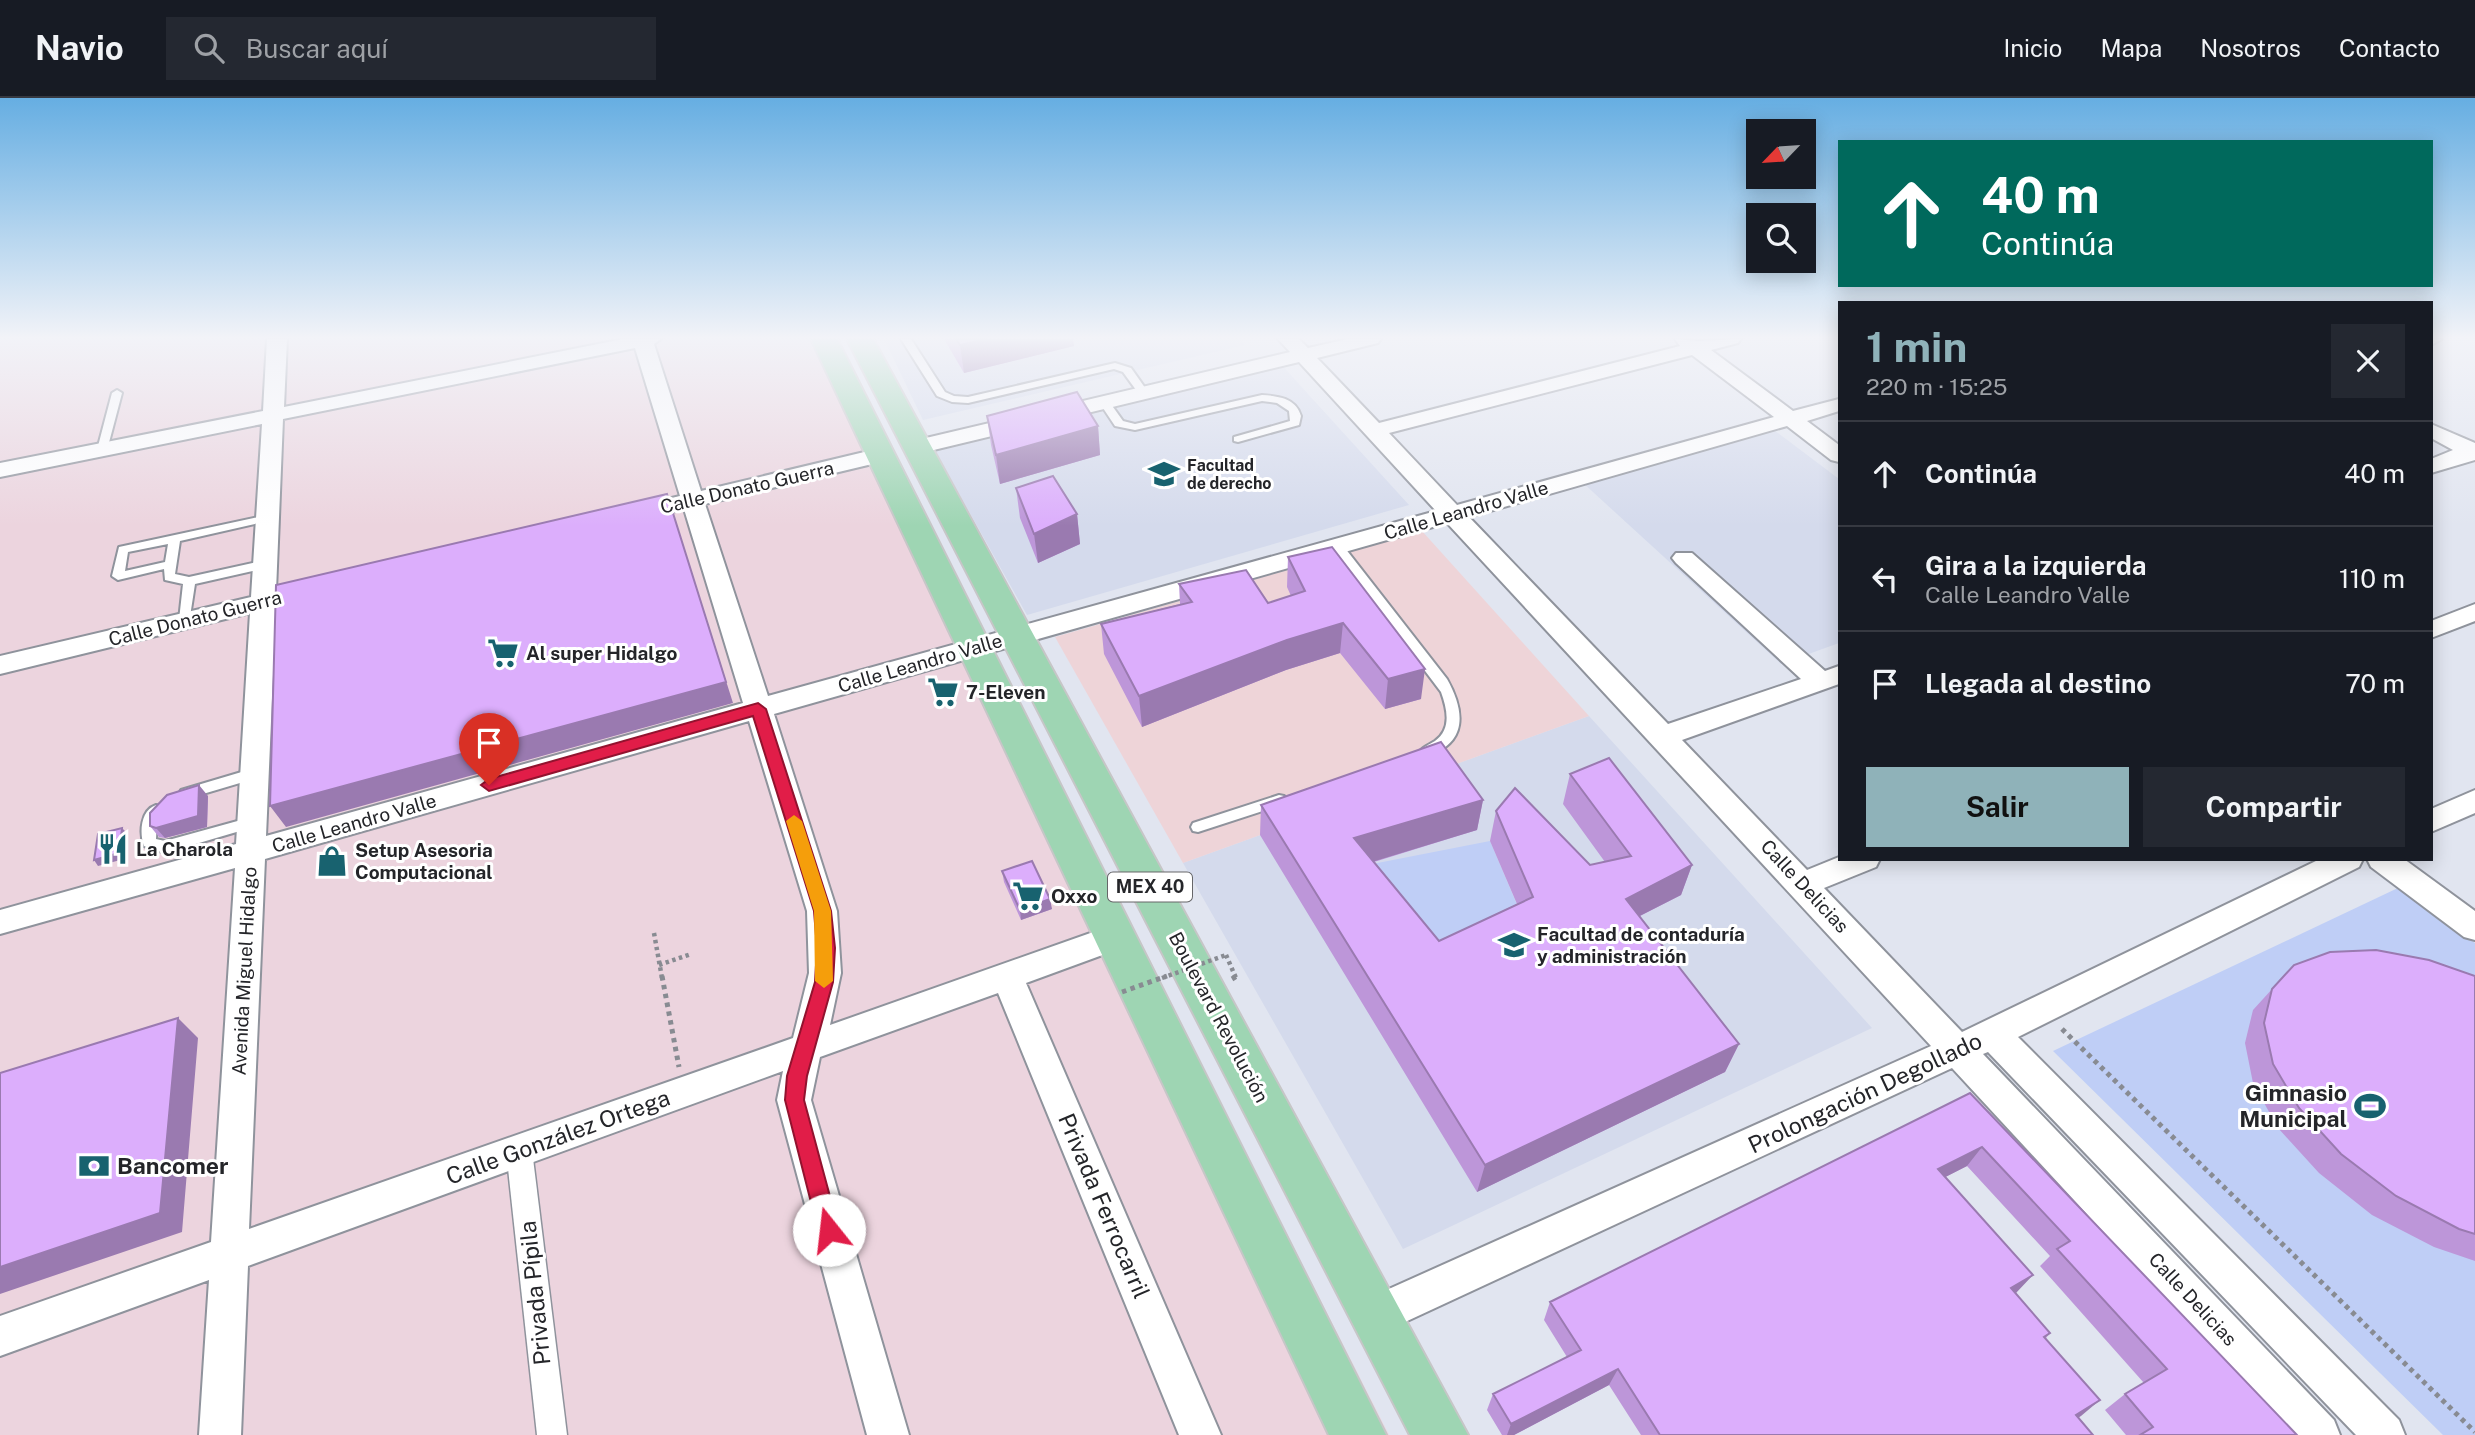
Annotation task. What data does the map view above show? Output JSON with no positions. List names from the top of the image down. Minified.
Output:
{"streets":{"main road":["MEX 40","Boulevard Revolución"],"street":["Calle Donato Guerra","Calle Leandro Valle","Calle Delicias","Avenida Miguel Hidalgo","Prolongación Degollado","Calle González Ortega","Privada Ferrocarril","Privada Pípila"]},"crossings":[["Calle Donato Guerra","MEX 40"],["Calle Donato Guerra","Avenida Miguel Hidalgo"],["Calle Donato Guerra","Boulevard Revolución"],["Calle Leandro Valle","Calle Delicias"],["Calle Leandro Valle","MEX 40"],["Calle Leandro Valle","Avenida Miguel Hidalgo"],["Calle Leandro Valle","Boulevard Revolución"],["Calle Delicias","Prolongación Degollado"],["MEX 40","Boulevard Revolución"],["MEX 40","Calle González Ortega"],["Avenida Miguel Hidalgo","Calle González Ortega"],["Boulevard Revolución","Prolongación Degollado"],["Calle González Ortega","Privada Ferrocarril"],["Calle González Ortega","Privada Pípila"]],"places":{"school or university":["Facultad de derecho","Facultad de contaduría y administración"],"supermarket":["Al super Hidalgo","7-Eleven","Oxxo"],"restaurant":["La Charola"],"shop":["Setup Asesoria Computacional"],"sports":["Gimnasio Municipal"],"bank":["Bancomer"]},"north":"bottom left","page":{"header":"Navio","search":"Buscar aquí","nav":["Inicio","Mapa","Nosotros","Contacto"],"turn":["40 m","Continúa"],"heading":["1 min","220 m · 15:25"],"list":[{"name":"Continúa","value":"40 m"},{"name":"Gira a la izquierda","note":"Calle Leandro Valle","value":"110 m"},{"name":"Llegada al destino","value":"70 m"}],"buttons":["Salir","Compartir"]}}
